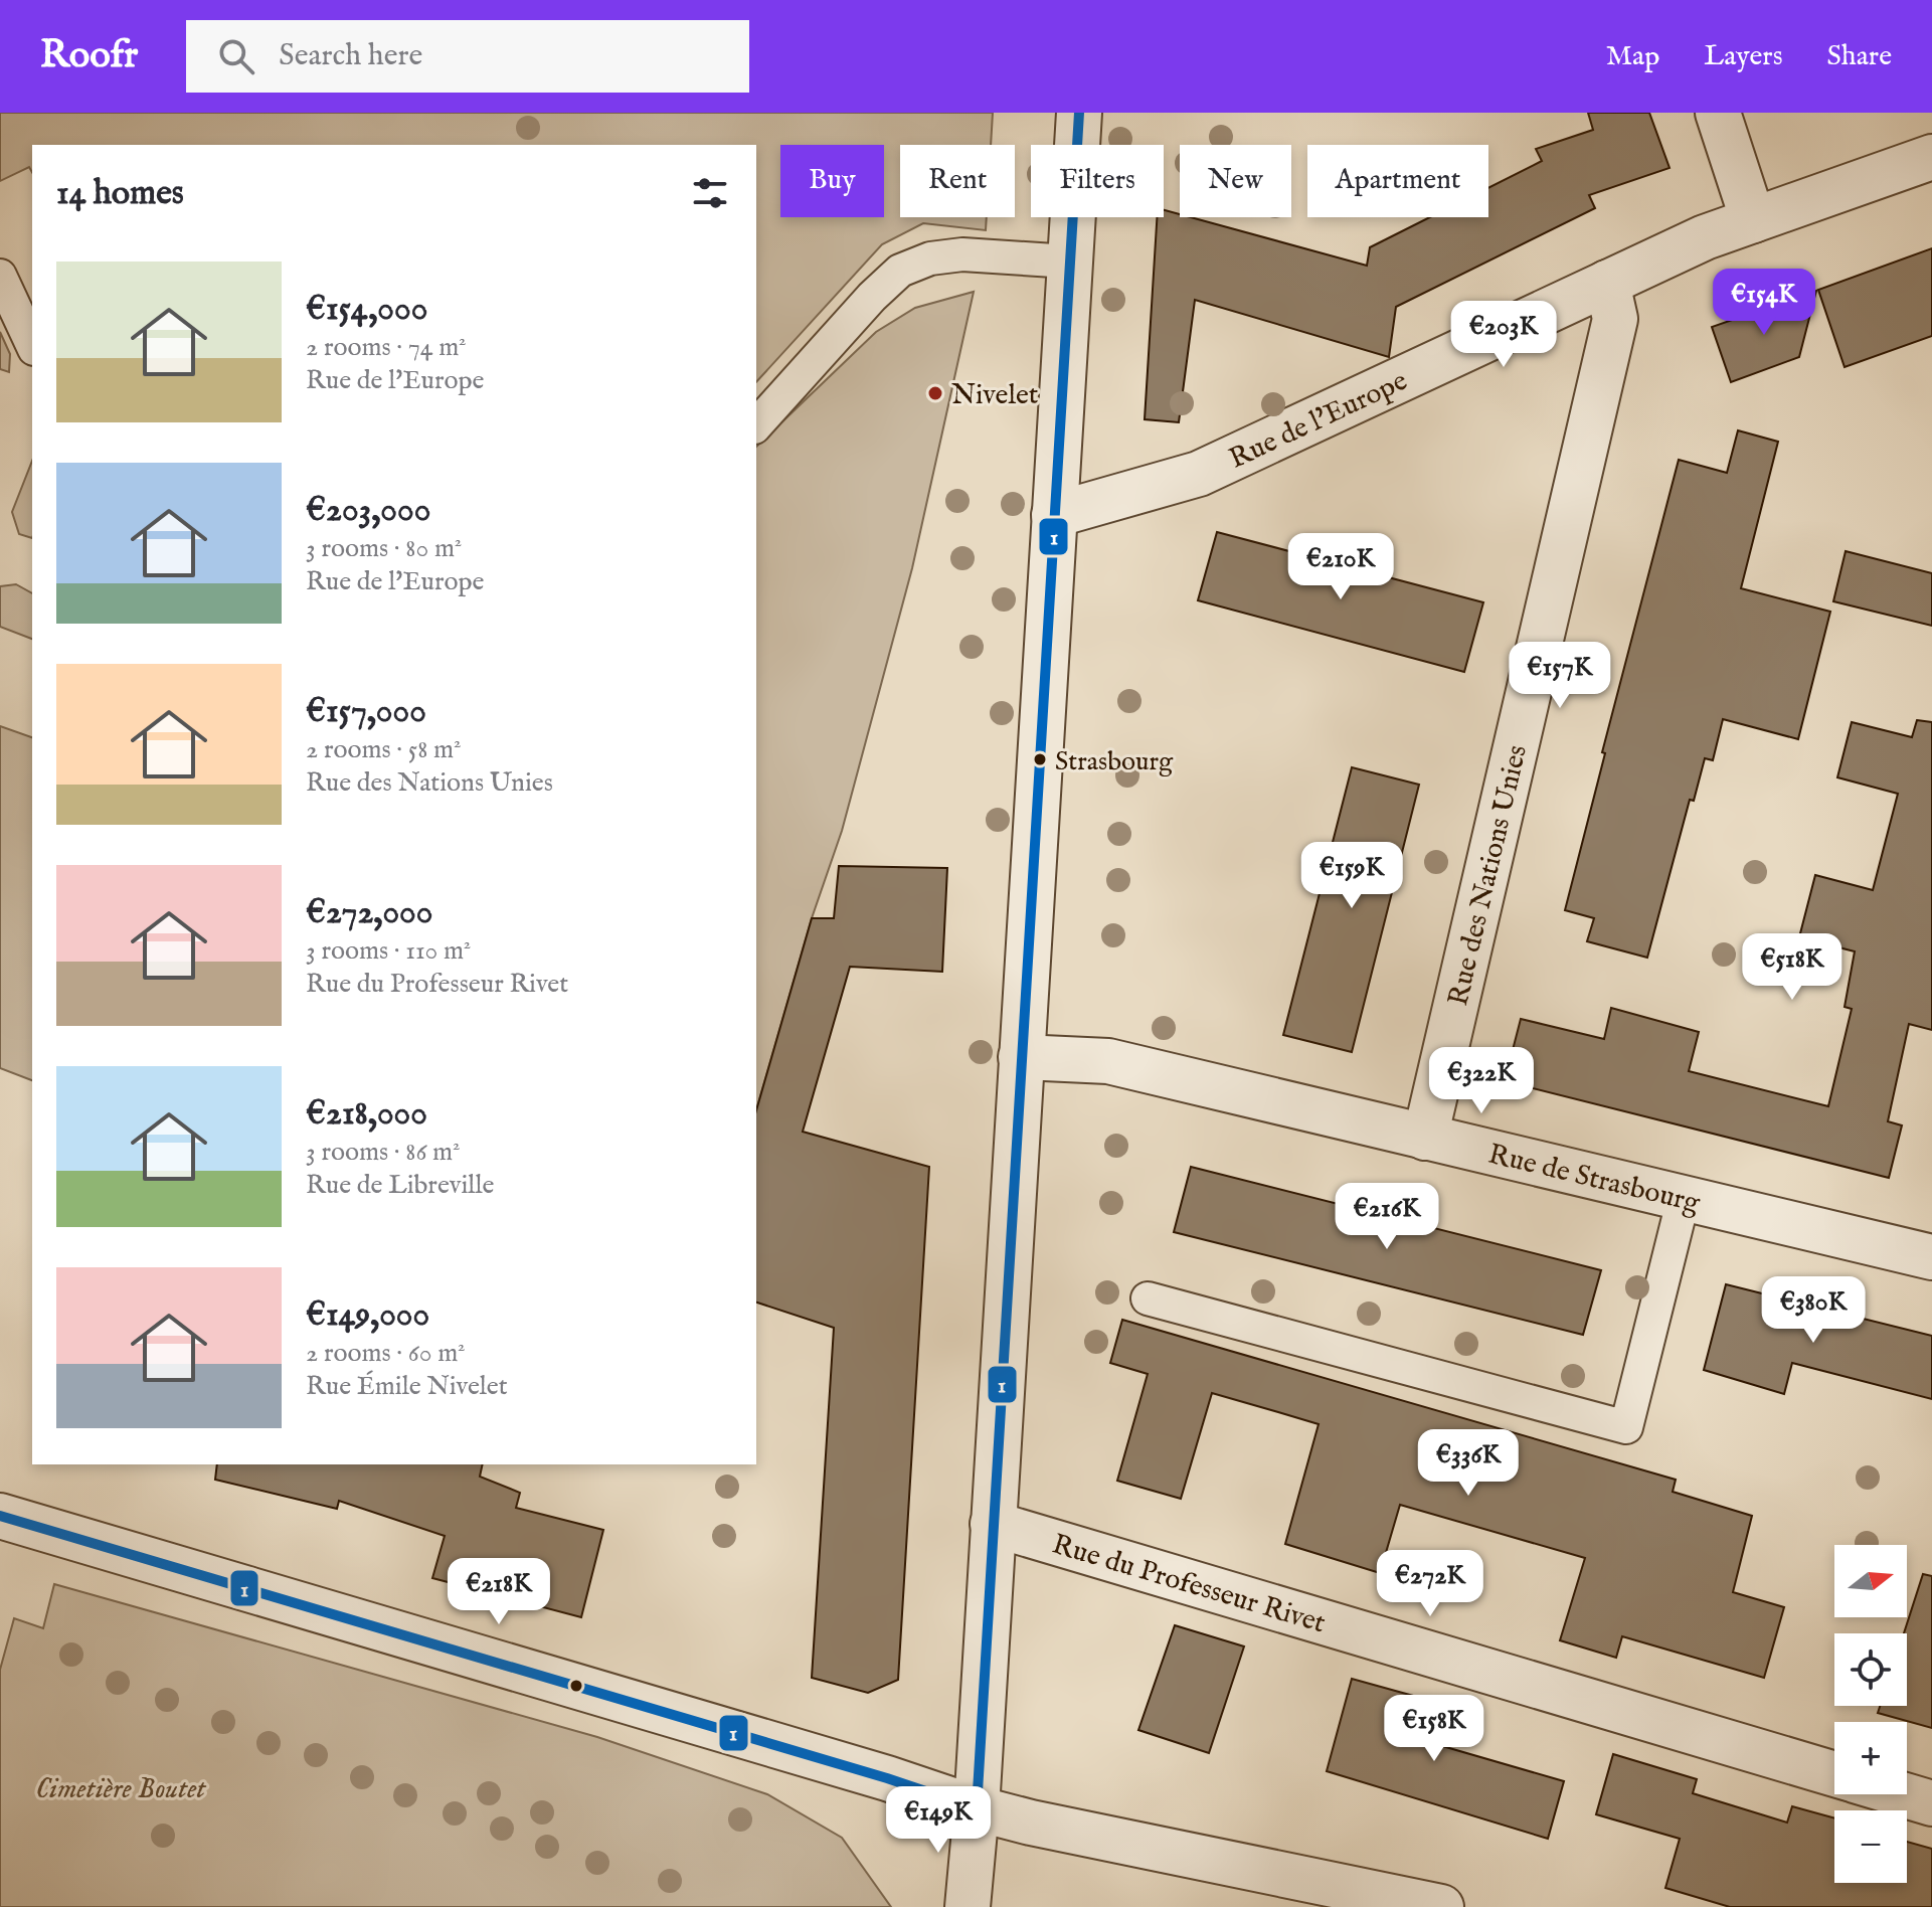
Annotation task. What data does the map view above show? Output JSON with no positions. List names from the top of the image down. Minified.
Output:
{"streets":{"street":["Rue de l'Europe","Rue des Nations Unies","Rue de Strasbourg","Rue du Professeur Rivet"]},"crossings":[["Rue de l'Europe","Rue des Nations Unies"],["Rue des Nations Unies","Rue de Strasbourg"]],"parks":["Cimetière Boutet"],"places":["Nivelet","Strasbourg"],"lines":["transit line 1"],"north":"right","page":{"header":"Roofr","search":"Search here","nav":["Map","Layers","Share"],"chip":["Buy","Rent","Filters","New","Apartment"],"heading":"14 homes","list":[{"name":"€154,000","note":"2 rooms · 74 m² · Rue de l'Europe"},{"name":"€203,000","note":"3 rooms · 80 m² · Rue de l'Europe"},{"name":"€157,000","note":"2 rooms · 58 m² · Rue des Nations Unies"},{"name":"€272,000","note":"3 rooms · 110 m² · Rue du Professeur Rivet"},{"name":"€218,000","note":"3 rooms · 86 m² · Rue de Libreville"},{"name":"€149,000","note":"2 rooms · 60 m² · Rue Émile Nivelet"}],"price":["€154K","€203K","€210K","€157K","€159K","€518K","€322K","€216K","€380K","€336K","€272K","€218K","€158K","€149K"],"map_buttons":["+","−"]}}
